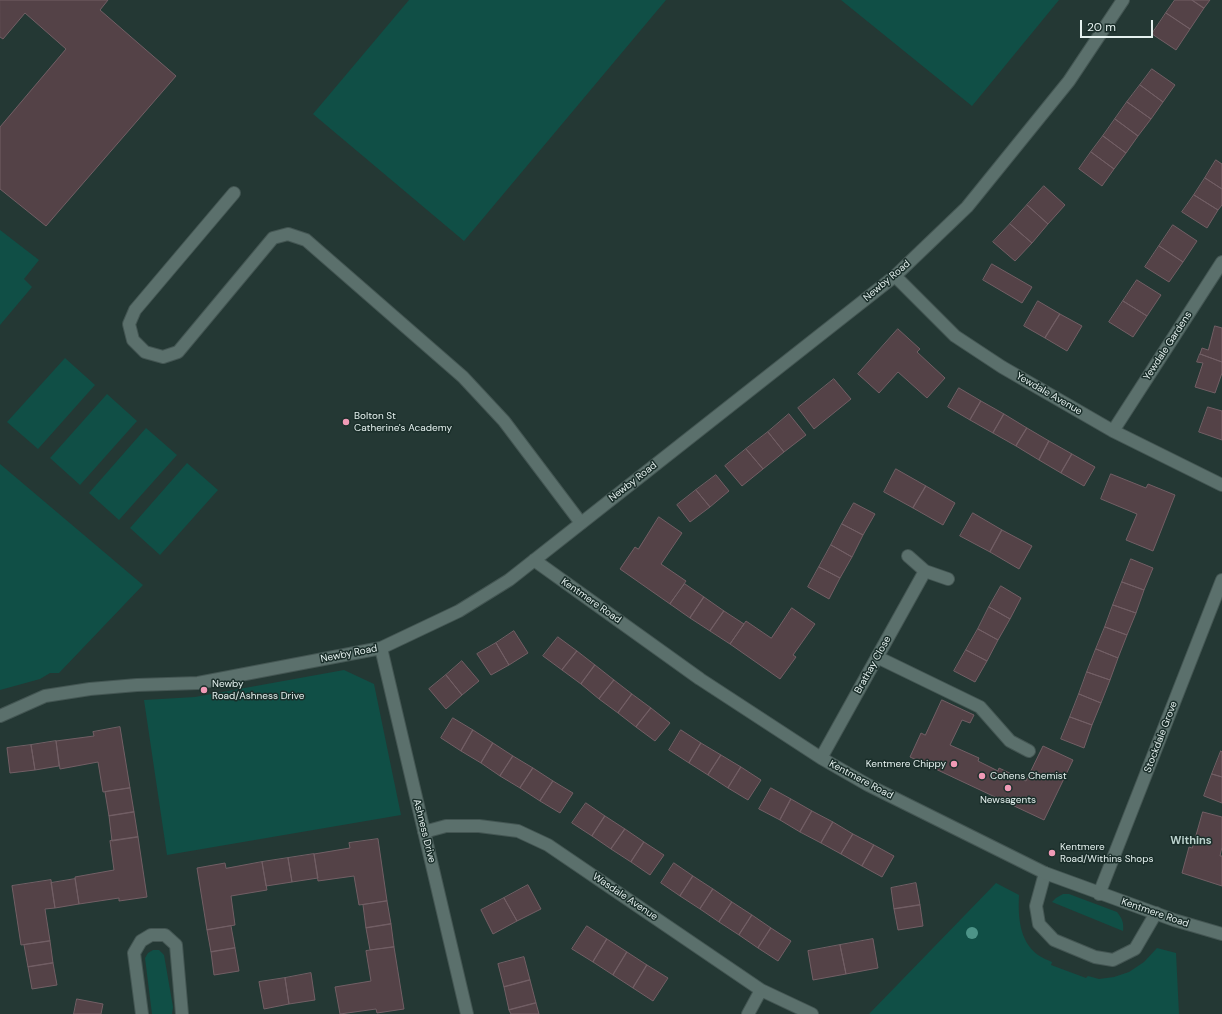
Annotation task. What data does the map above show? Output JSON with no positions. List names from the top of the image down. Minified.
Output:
{"streets":{"street":["Newby Road","Yewdale Gardens","Yewdale Avenue","Kentmere Road","Brathay Close","Stockdale Grove","Ashness Drive","Wasdale Avenue"]},"crossings":[["Newby Road","Yewdale Avenue"],["Newby Road","Kentmere Road"],["Newby Road","Ashness Drive"],["Yewdale Gardens","Yewdale Avenue"],["Kentmere Road","Brathay Close"],["Kentmere Road","Stockdale Grove"],["Ashness Drive","Wasdale Avenue"]],"districts":["Withins"],"places":["Bolton St Catherine's Academy","Newby Road/Ashness Drive","Kentmere Chippy","Cohens Chemist","Newsagents","Kentmere Road/Withins Shops"],"scale_bar":"20 m"}
